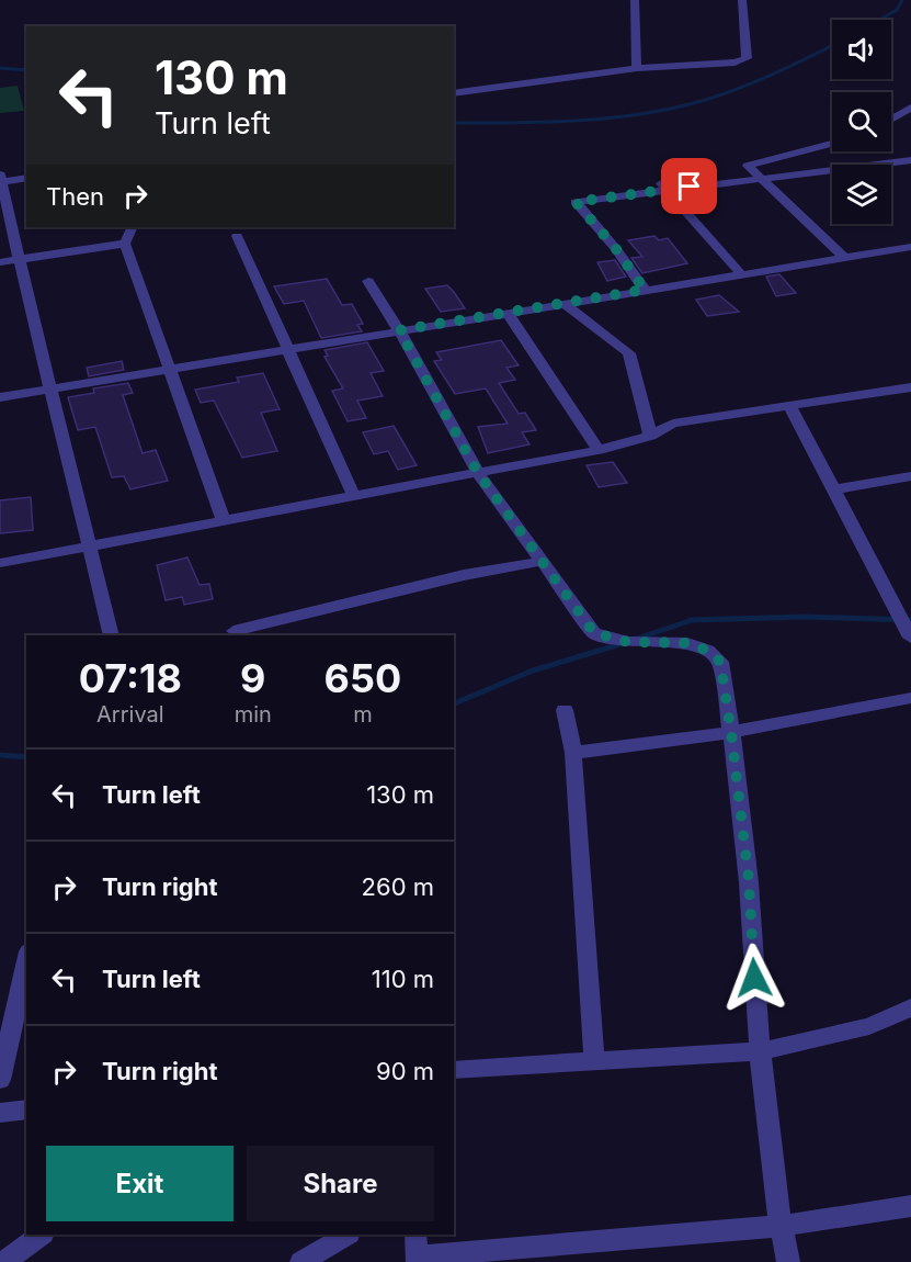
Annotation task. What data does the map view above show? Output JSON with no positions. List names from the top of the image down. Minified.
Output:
{"page":{"turn":["130 m","Turn left"],"then":"Then","eta":["07:18","Arrival","9","min","650","m"],"list":[{"name":"Turn left","value":"130 m"},{"name":"Turn right","value":"260 m"},{"name":"Turn left","value":"110 m"},{"name":"Turn right","value":"90 m"}],"buttons":["Exit","Share"]}}
